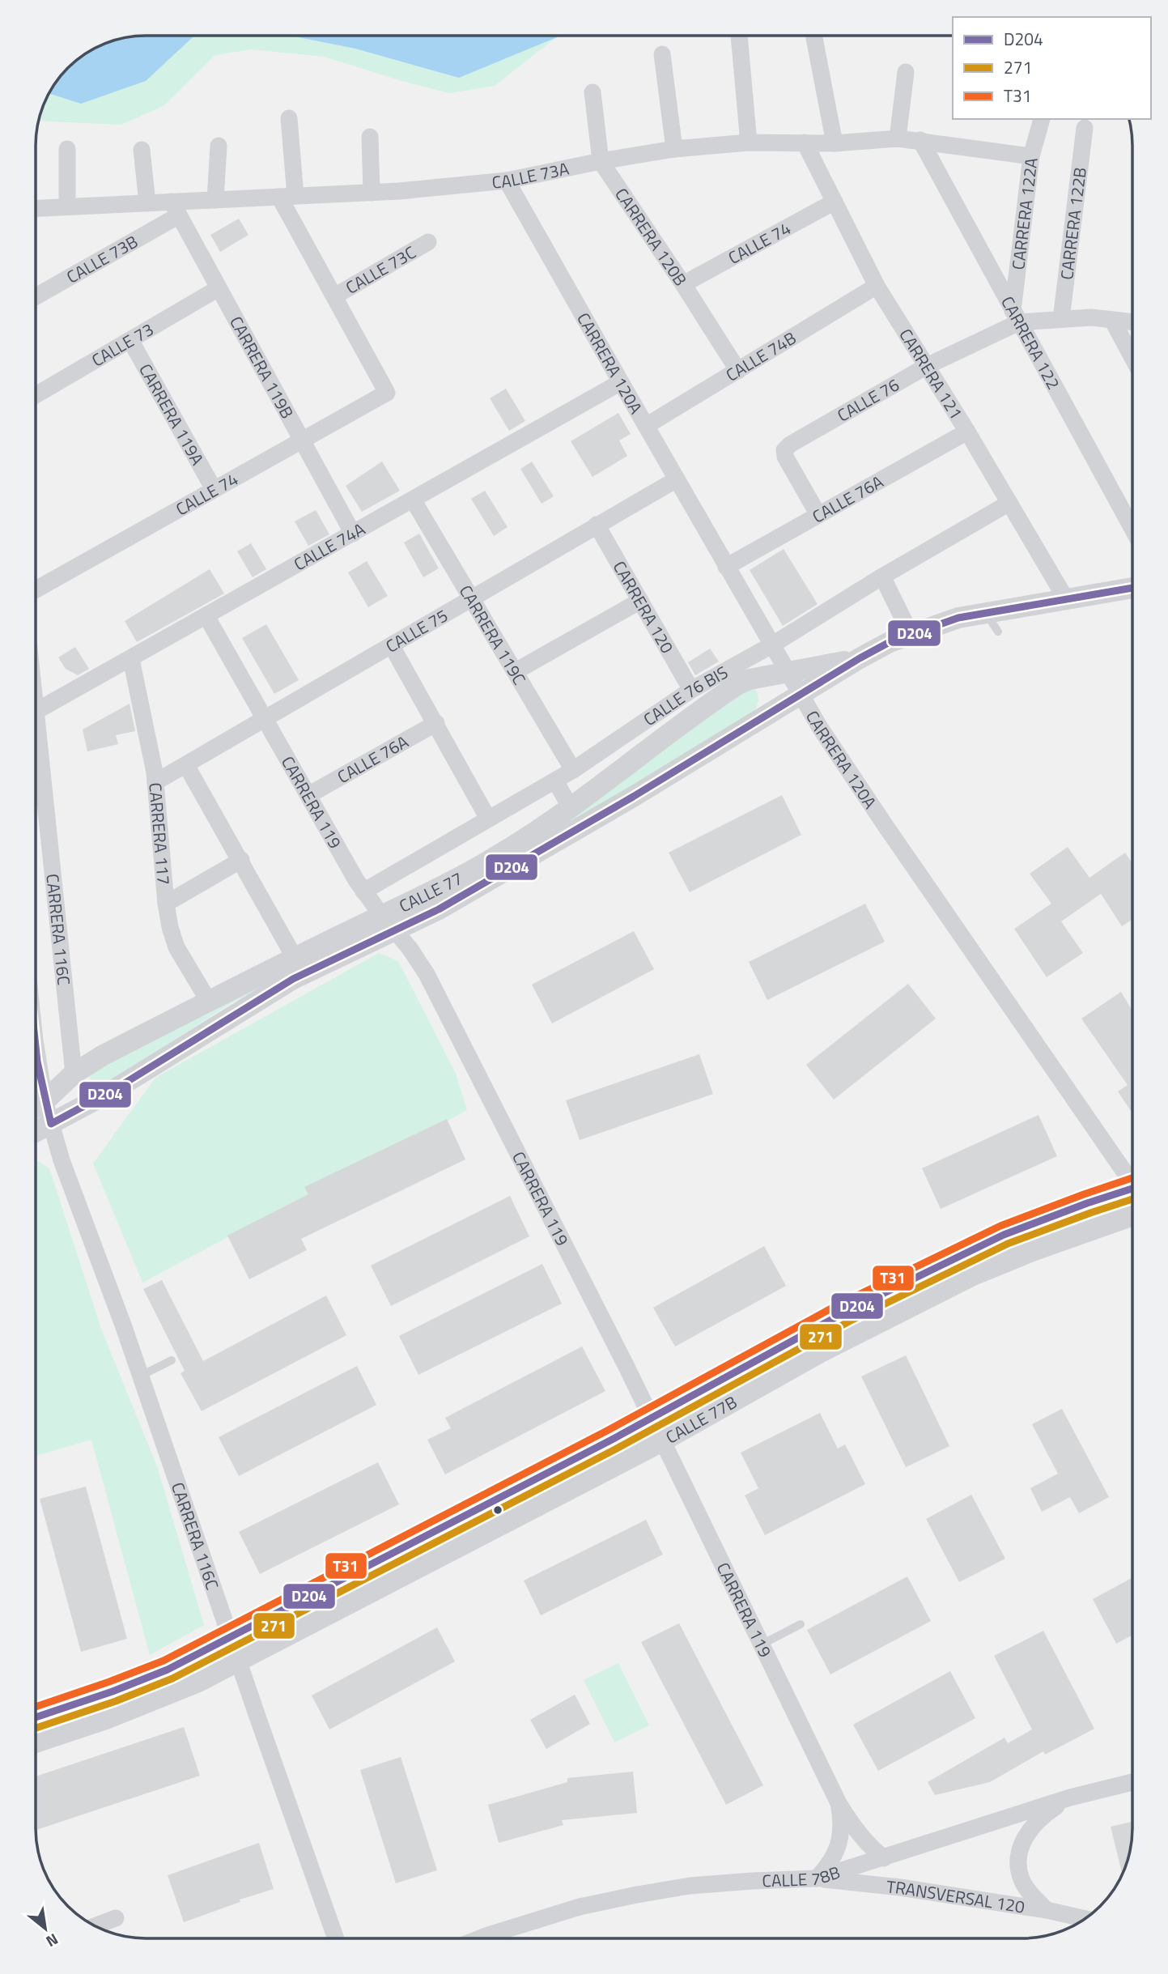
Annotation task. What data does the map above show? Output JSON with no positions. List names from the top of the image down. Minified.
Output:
{"streets":{"street":["CALLE 73A","CARRERA 122A","CARRERA 122B","CARRERA 120B","CALLE 74","CALLE 73B","CALLE 73C","CARRERA 122","CALLE 73","CALLE 74B","CARRERA 120A","CARRERA 119B","CARRERA 121","CALLE 76","CARRERA 119A","CALLE 76A","CALLE 74A","CARRERA 120","CALLE 75","CARRERA 119C","CALLE 76 BIS","CARRERA 119","CARRERA 117","CALLE 77","CARRERA 116C","CALLE 77B","CALLE 78B","TRANSVERSAL 120"]},"crossings":[["CALLE 73A","CARRERA 122A"],["CALLE 73A","CARRERA 120B"],["CALLE 73A","CALLE 73B"],["CALLE 73A","CARRERA 122"],["CALLE 73A","CARRERA 120A"],["CALLE 73A","CARRERA 119B"],["CALLE 73A","CARRERA 121"],["CARRERA 122A","CARRERA 122"],["CARRERA 122A","CALLE 76"],["CARRERA 122B","CALLE 76"],["CARRERA 120B","CALLE 74"],["CARRERA 120B","CALLE 74B"],["CALLE 74","CALLE 73C"],["CALLE 74","CARRERA 119B"],["CALLE 74","CARRERA 121"],["CALLE 74","CARRERA 119A"],["CALLE 73B","CARRERA 119B"],["CARRERA 122","CALLE 76"],["CALLE 73","CARRERA 119B"],["CALLE 73","CARRERA 119A"],["CALLE 74B","CARRERA 120A"],["CALLE 74B","CARRERA 121"],["CARRERA 120A","CALLE 76A"],["CARRERA 120A","CALLE 74A"],["CARRERA 120A","CALLE 75"],["CARRERA 120A","CALLE 76 BIS"],["CARRERA 120A","CALLE 77"],["CARRERA 119B","CALLE 74A"],["CARRERA 121","CALLE 76"],["CARRERA 121","CALLE 76A"],["CARRERA 121","CALLE 76 BIS"],["CARRERA 121","CALLE 77"],["CALLE 76","CALLE 76A"],["CALLE 76A","CARRERA 119"],["CALLE 74A","CARRERA 119C"],["CALLE 74A","CARRERA 119"],["CALLE 74A","CARRERA 117"],["CALLE 74A","CARRERA 116C"],["CARRERA 120","CALLE 75"],["CARRERA 120","CALLE 76 BIS"],["CALLE 75","CARRERA 119C"],["CALLE 75","CARRERA 119"],["CALLE 75","CARRERA 117"],["CARRERA 119C","CALLE 76 BIS"],["CALLE 76 BIS","CARRERA 119"],["CARRERA 119","CALLE 77"],["CARRERA 119","CALLE 77B"],["CARRERA 119","CALLE 78B"],["CARRERA 119","TRANSVERSAL 120"],["CARRERA 117","CALLE 77"],["CALLE 77","CARRERA 116C"],["CARRERA 116C","CALLE 77B"],["CALLE 78B","TRANSVERSAL 120"]],"lines":["transit line D204","transit line T31","transit line 271"],"legend":["D204","271","T31"],"north":"bottom right"}
